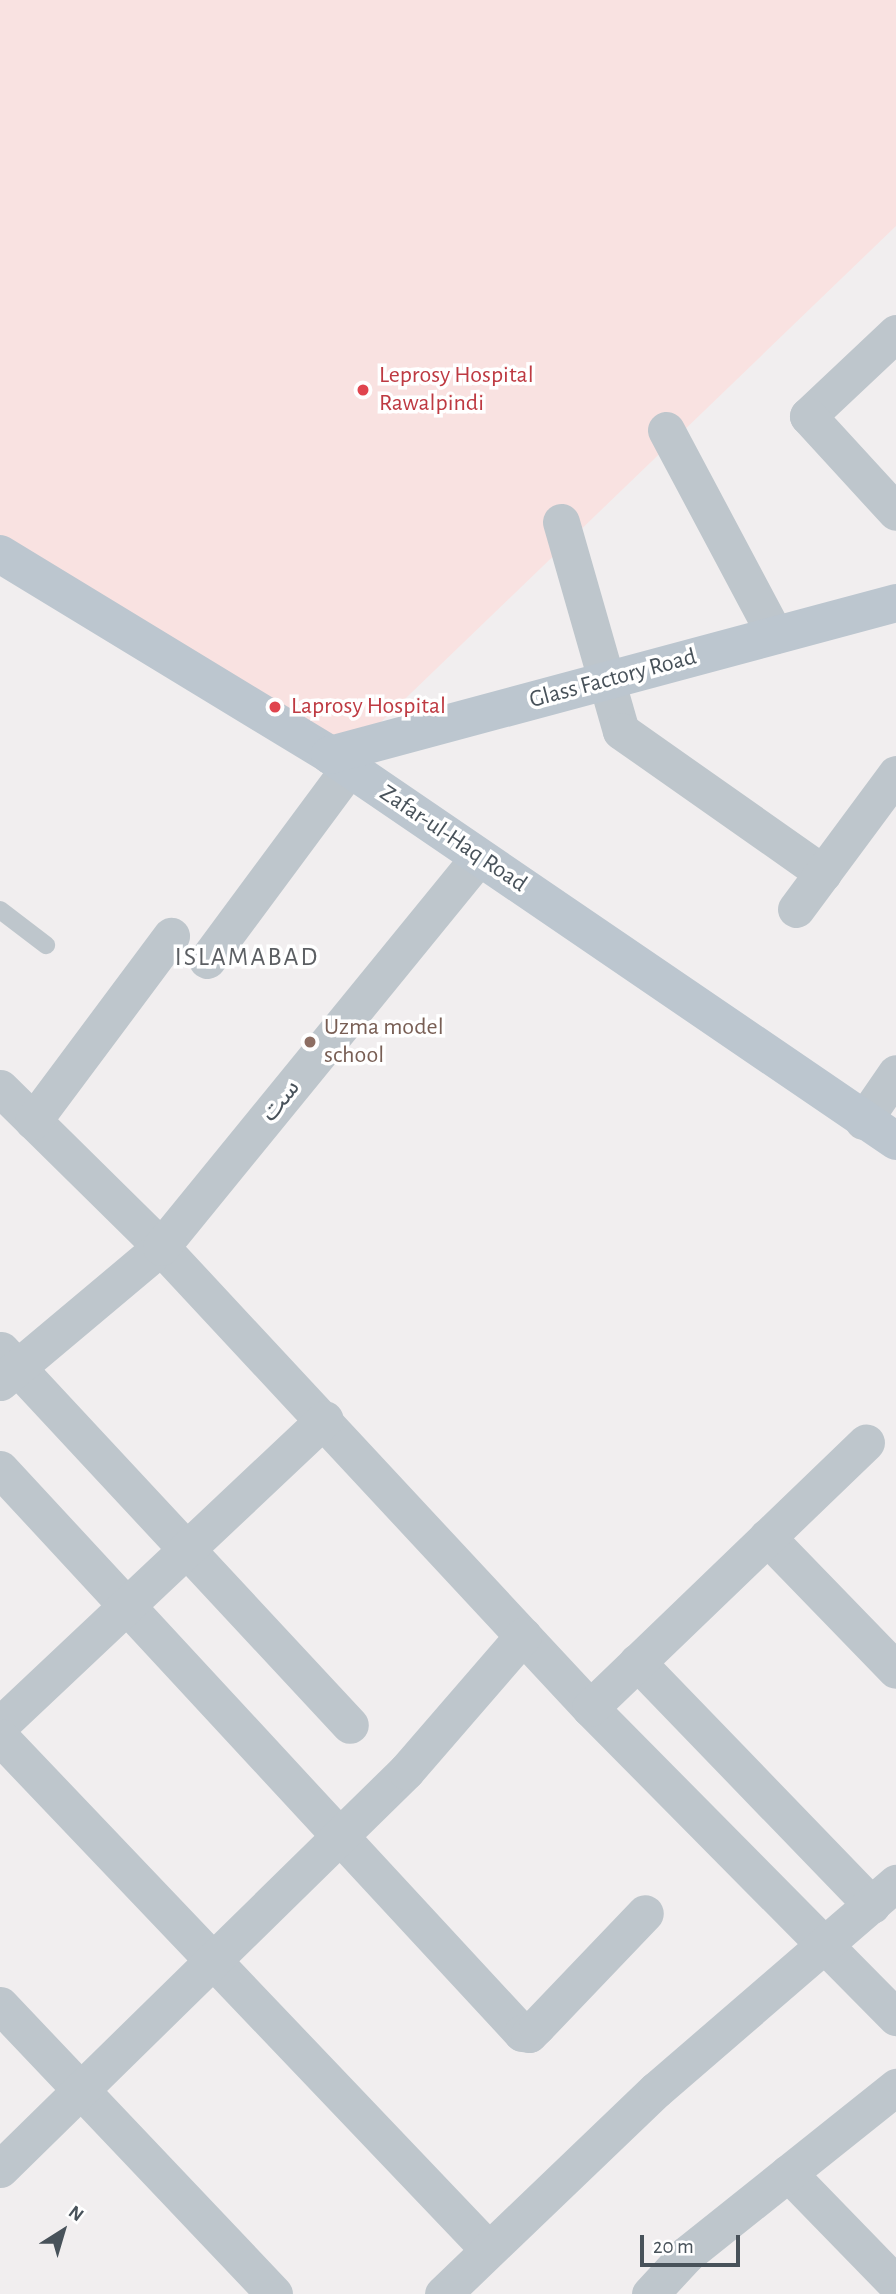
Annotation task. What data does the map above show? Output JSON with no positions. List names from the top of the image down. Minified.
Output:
{"streets":{"street":["Glass Factory Road","Zafar-ul-Haq Road","ست"]},"crossings":[["Glass Factory Road","Zafar-ul-Haq Road"],["Zafar-ul-Haq Road","ست"]],"districts":["ISLAMABAD"],"places":["Leprosy Hospital Rawalpindi","Laprosy Hospital","Uzma model school"],"scale_bar":"20 m","north":"top right"}
